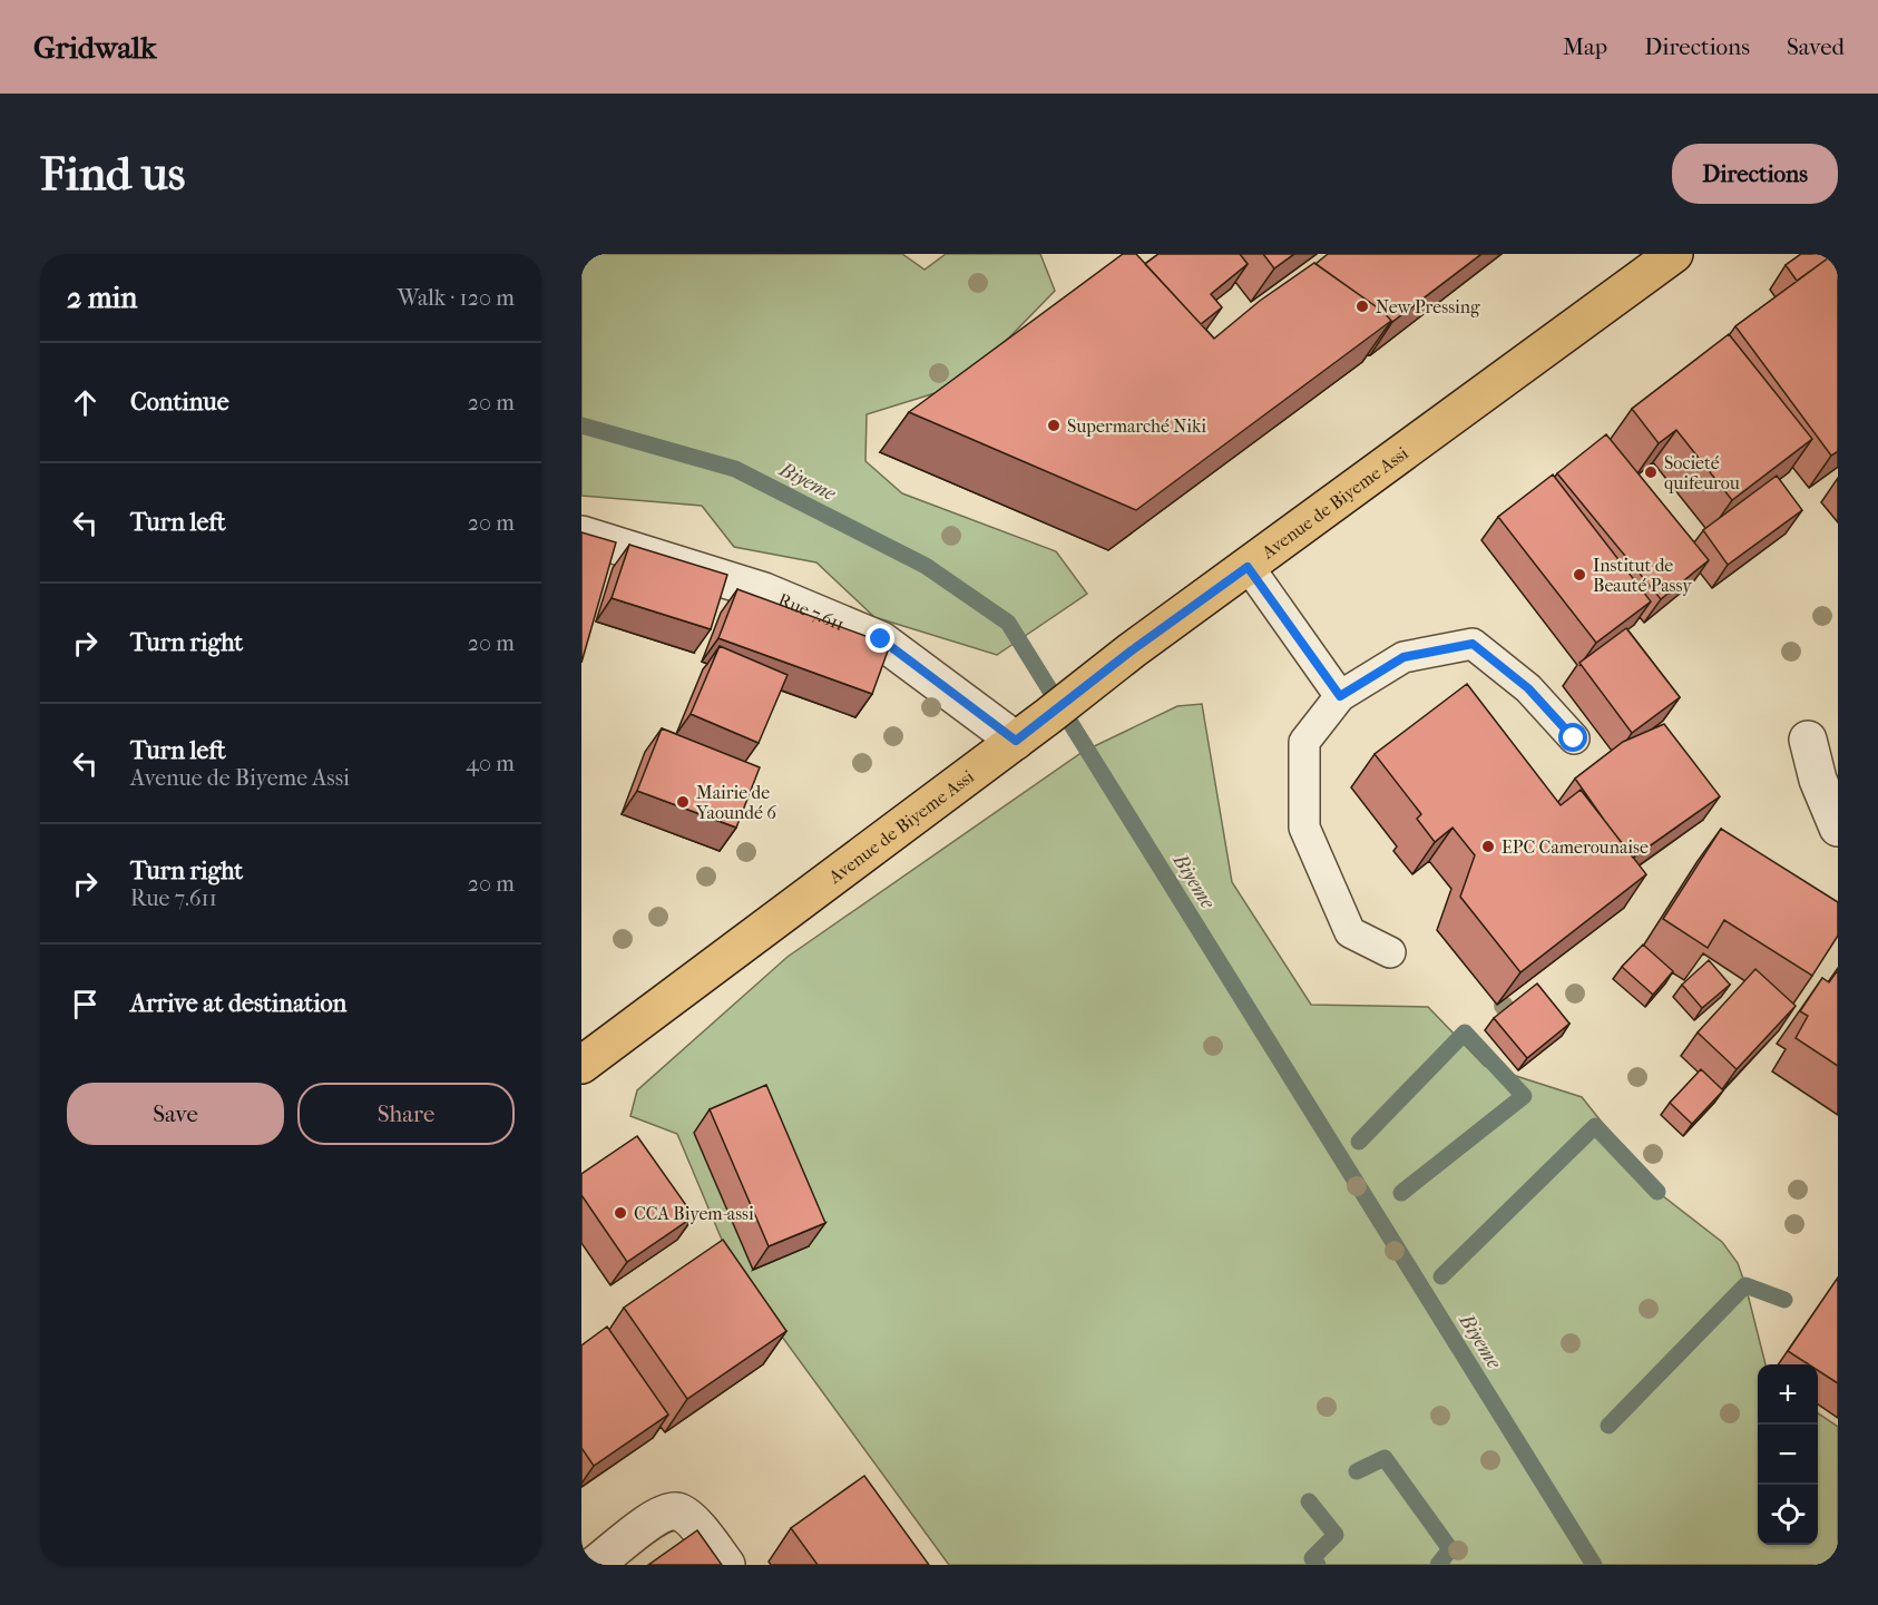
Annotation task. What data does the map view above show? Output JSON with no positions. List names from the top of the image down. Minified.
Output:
{"streets":{"main road":["Avenue de Biyeme Assi"],"street":["Rue 7.611"]},"crossings":[["Avenue de Biyeme Assi","Rue 7.611"]],"water":["Biyeme"],"places":["New Pressing","Supermarché Niki","Societé quifeurou","Institut de Beauté Passy","Mairie de Yaoundé 6","EPC Camerounaise","CCA Biyem-assi"],"page":{"header":"Gridwalk","nav":["Map","Directions","Saved"],"buttons":["Directions",["Save","Share"]],"title":"Find us","heading":["2 min","Walk · 120 m"],"list":[["Continue","20 m"],["Turn left","20 m"],["Turn right","20 m"],["Turn left","Avenue de Biyeme Assi","40 m"],["Turn right","Rue 7.611","20 m"],"Arrive at destination"],"map_buttons":["+","−"]}}
